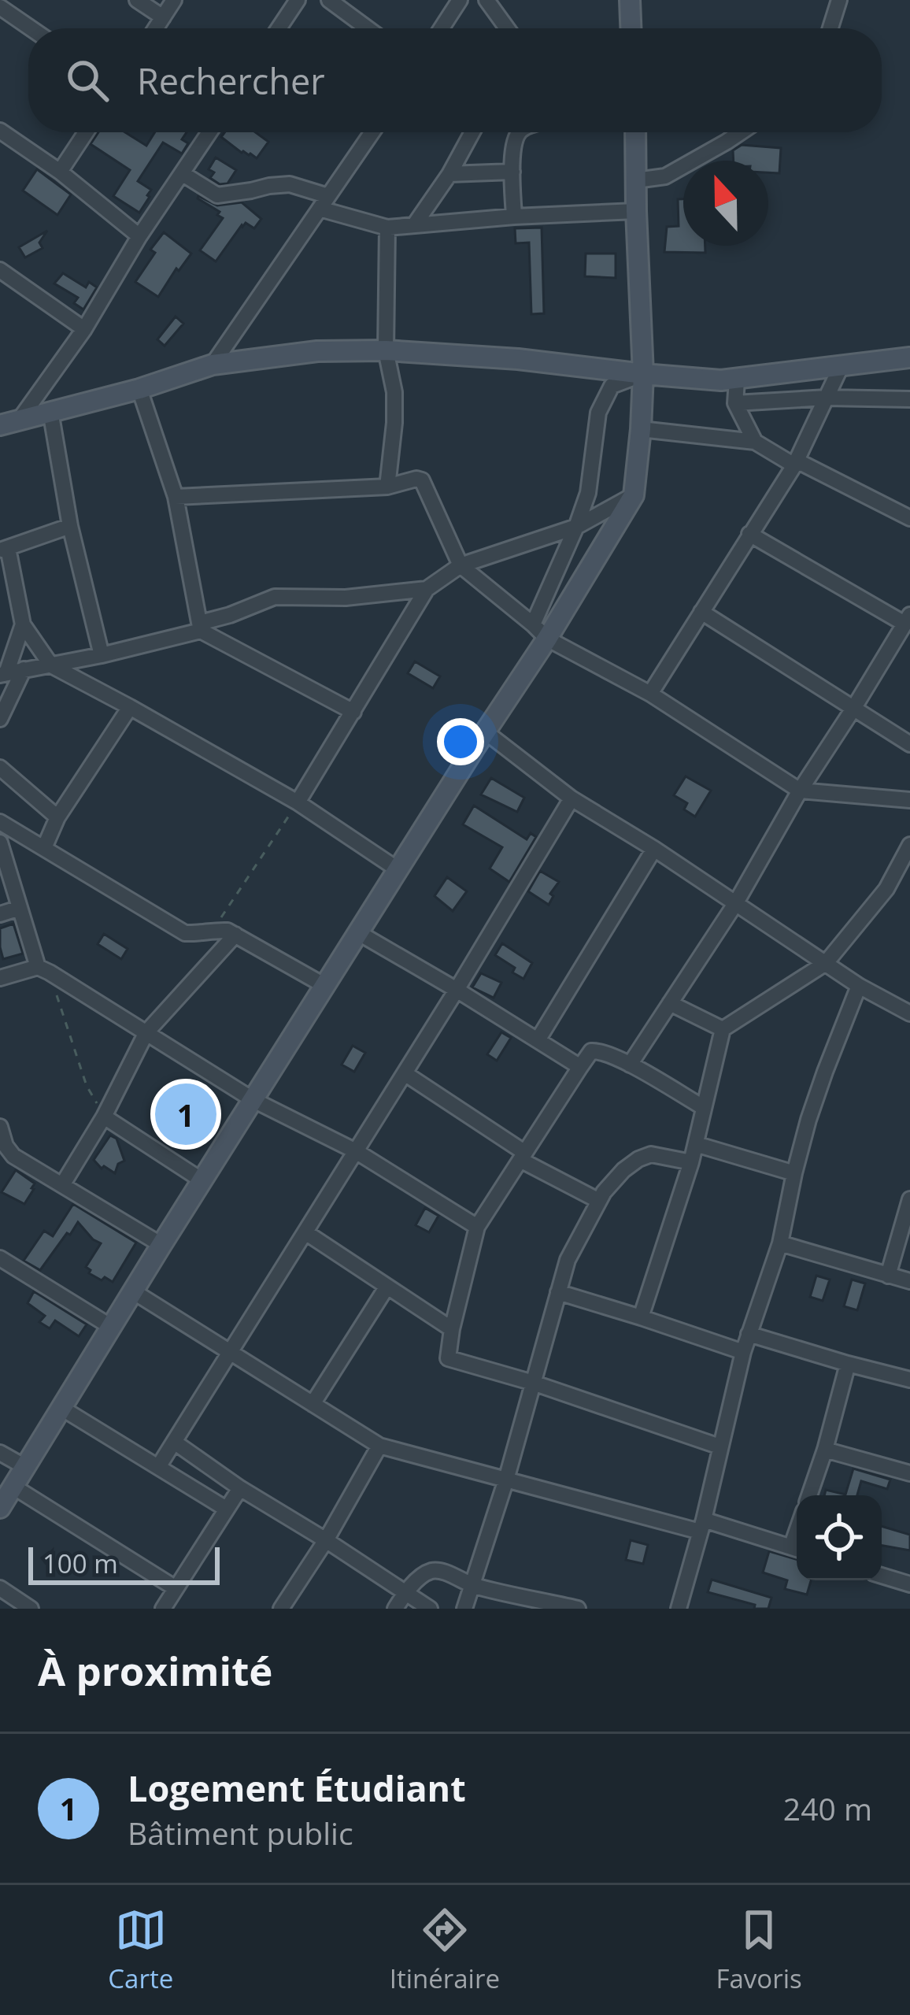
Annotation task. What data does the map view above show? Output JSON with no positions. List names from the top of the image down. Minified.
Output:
{"scale_bar":"100 m","north":"top","page":{"search":"Rechercher","pins":"1","scale":"100 m","heading":"À proximité","list":[{"mark":"1","name":"Logement Étudiant","note":"Bâtiment public","value":"240 m"}],"nav":["Carte","Itinéraire","Favoris"]}}
